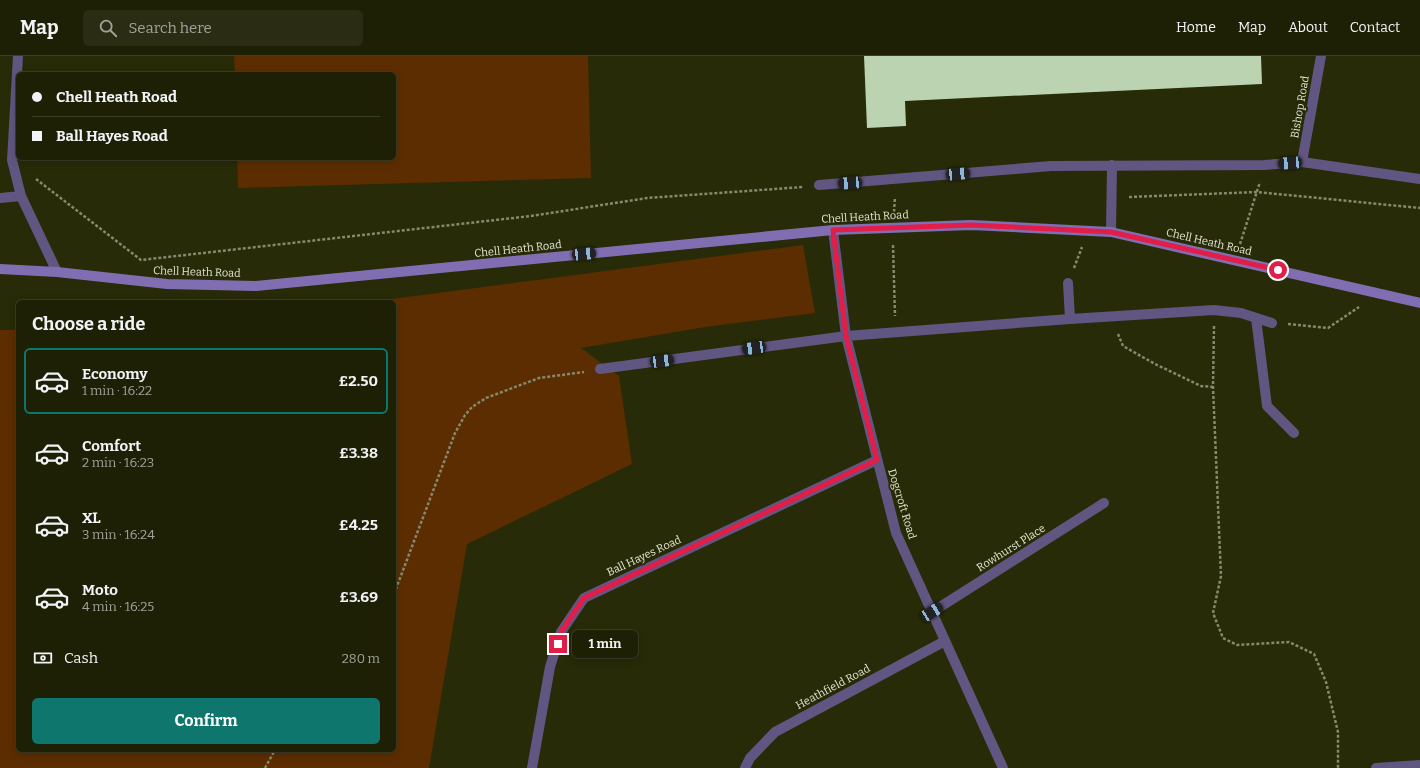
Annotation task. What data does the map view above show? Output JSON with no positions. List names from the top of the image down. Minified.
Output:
{"streets":{"street":["Bishop Road","Chell Heath Road","Dogcroft Road","Rowhurst Place","Ball Hayes Road","Heathfield Road"]},"crossings":[["Chell Heath Road","Dogcroft Road"],["Dogcroft Road","Rowhurst Place"],["Dogcroft Road","Ball Hayes Road"],["Dogcroft Road","Heathfield Road"]],"page":{"header":"Map","search":"Search here","nav":["Home","Map","About","Contact"],"banner":["Chell Heath Road","Ball Hayes Road"],"heading":"Choose a ride","list":[{"name":"Economy","note":"1 min · 16:22","value":"£2.50"},{"name":"Comfort","note":"2 min · 16:23","value":"£3.38"},{"name":"XL","note":"3 min · 16:24","value":"£4.25"},{"name":"Moto","note":"4 min · 16:25","value":"£3.69"}],"bubble":"1 min","pay":["Cash","280 m"],"buttons":"Confirm"}}
